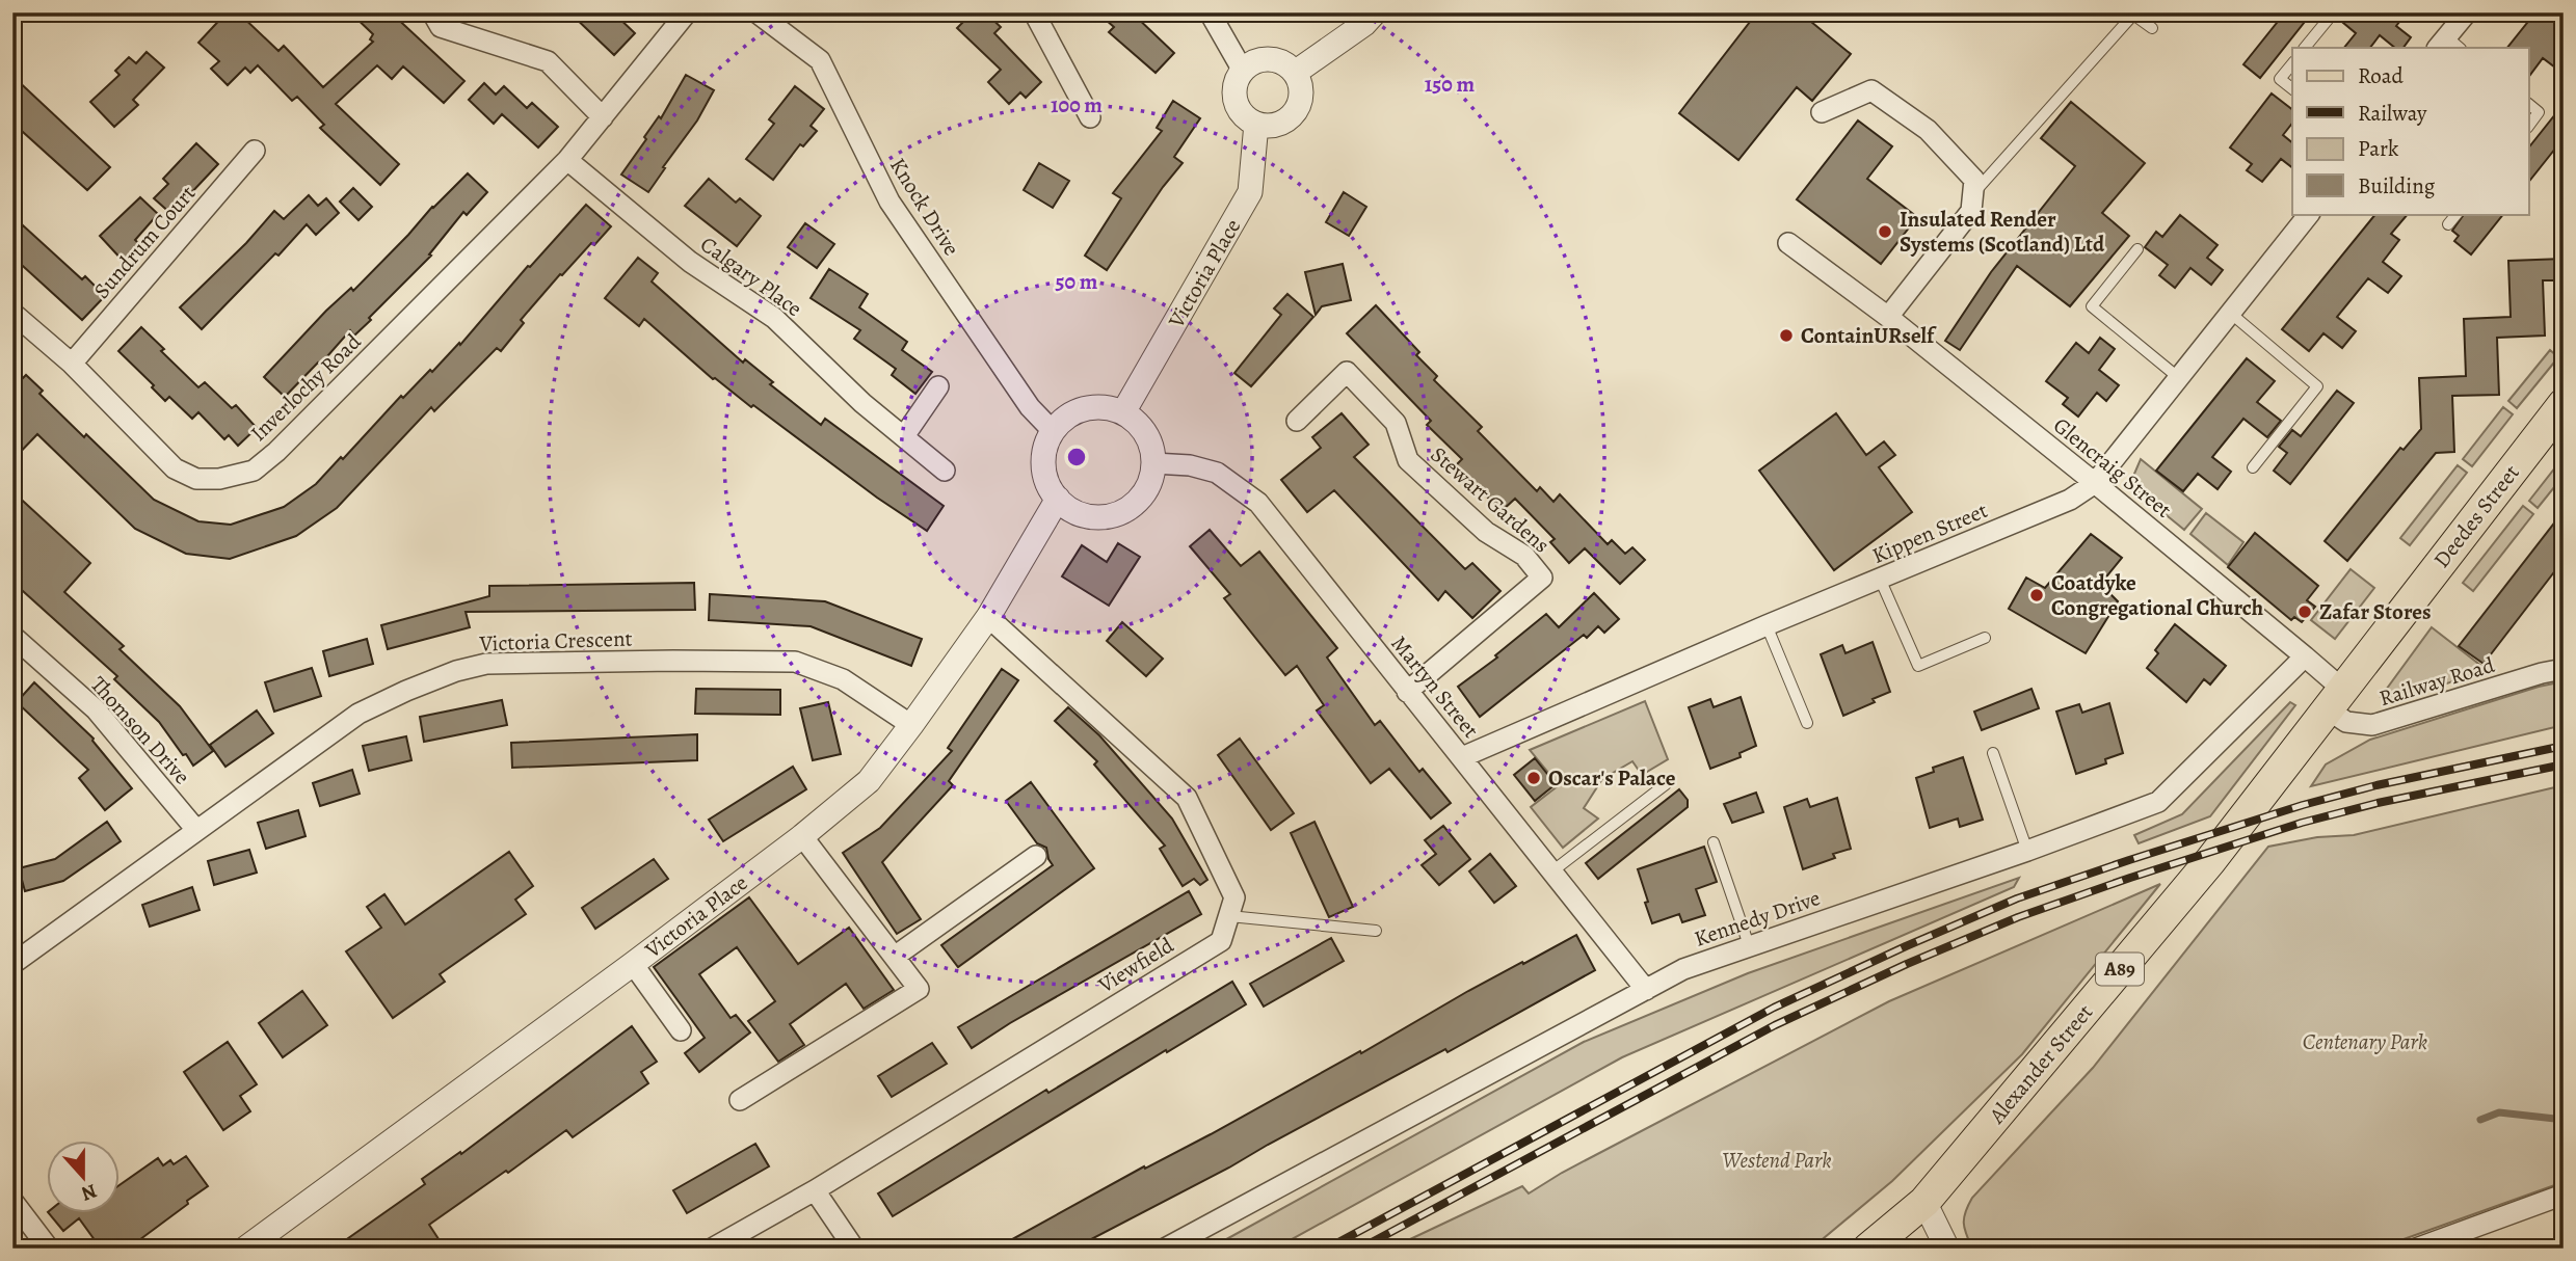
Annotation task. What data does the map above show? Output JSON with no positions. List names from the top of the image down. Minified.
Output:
{"streets":{"main road":["Deedes Street","A89","Alexander Street"],"street":["Knock Drive","Sundrum Court","Victoria Place","Calgary Place","Inverlochy Road","Glencraig Street","Stewart Gardens","Kippen Street","Victoria Crescent","Railway Road","Martyn Street","Thomson Drive","Kennedy Drive","Viewfield"]},"crossings":[["Knock Drive","Victoria Place"],["Knock Drive","Martyn Street"],["Sundrum Court","Inverlochy Road"],["Victoria Place","Victoria Crescent"],["Victoria Place","Martyn Street"],["Calgary Place","Inverlochy Road"],["Glencraig Street","Kippen Street"],["Glencraig Street","Kennedy Drive"],["Stewart Gardens","Martyn Street"],["Deedes Street","Railway Road"],["Deedes Street","Alexander Street"],["Kippen Street","Martyn Street"],["Victoria Crescent","Thomson Drive"],["Railway Road","Alexander Street"],["Martyn Street","Kennedy Drive"]],"parks":["Centenary Park","Westend Park"],"places":["Insulated Render Systems (Scotland) Ltd","ContainURself","Coatdyke Congregational Church","Zafar Stores","Oscar's Palace"],"legend":["Road","Railway","Park","Building"],"north":"bottom","rings":["150 m","100 m","50 m"]}
